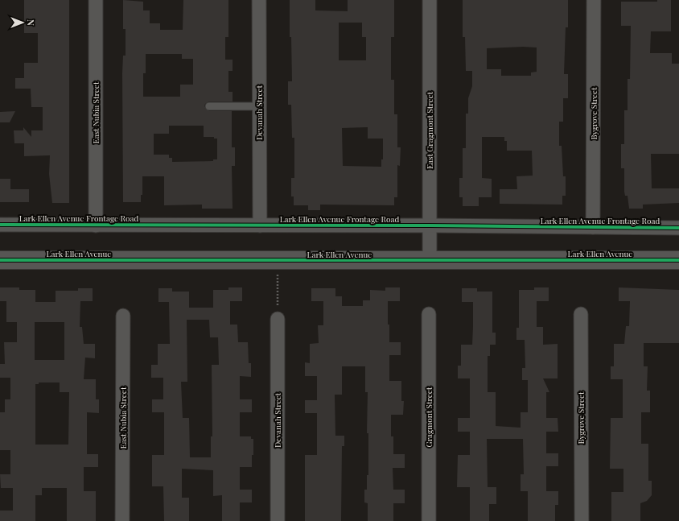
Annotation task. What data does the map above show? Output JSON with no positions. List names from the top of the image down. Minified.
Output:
{"streets":{"street":["East Nubia Street","Devanah Street","Bygrove Street","East Gragmont Street","Lark Ellen Avenue Frontage Road","Lark Ellen Avenue","Gragmont Street"]},"crossings":[["East Nubia Street","Lark Ellen Avenue Frontage Road"],["Devanah Street","Lark Ellen Avenue Frontage Road"],["Bygrove Street","Lark Ellen Avenue Frontage Road"],["East Gragmont Street","Lark Ellen Avenue Frontage Road"],["East Gragmont Street","Lark Ellen Avenue"]],"north":"right"}
